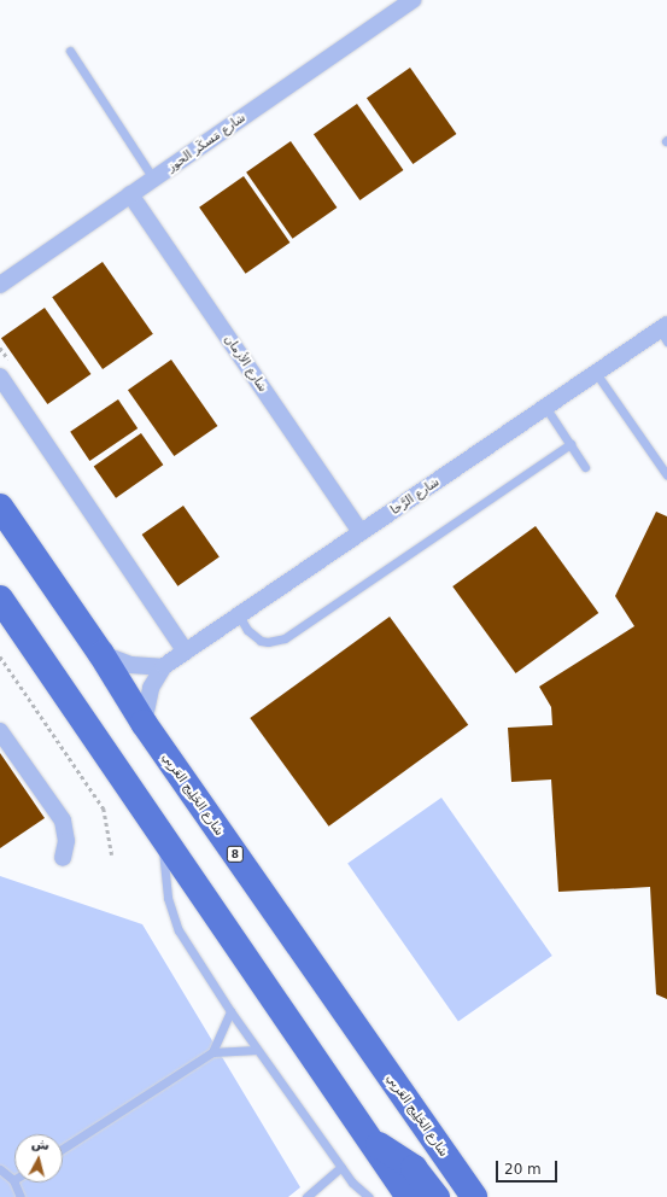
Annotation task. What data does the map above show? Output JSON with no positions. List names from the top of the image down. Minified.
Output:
{"streets":{"highway":["شارع الخَلِيج العَربِي","8"],"street":["شارع مَسكَر الحوز","شارع الأزمان","شارع الرَّخا"]},"crossings":[["شارع مَسكَر الحوز","شارع الأزمان"],["شارع الأزمان","شارع الرَّخا"],["شارع الرَّخا","شارع الخَلِيج العَربِي"]],"scale_bar":"20 m","north":"top"}
